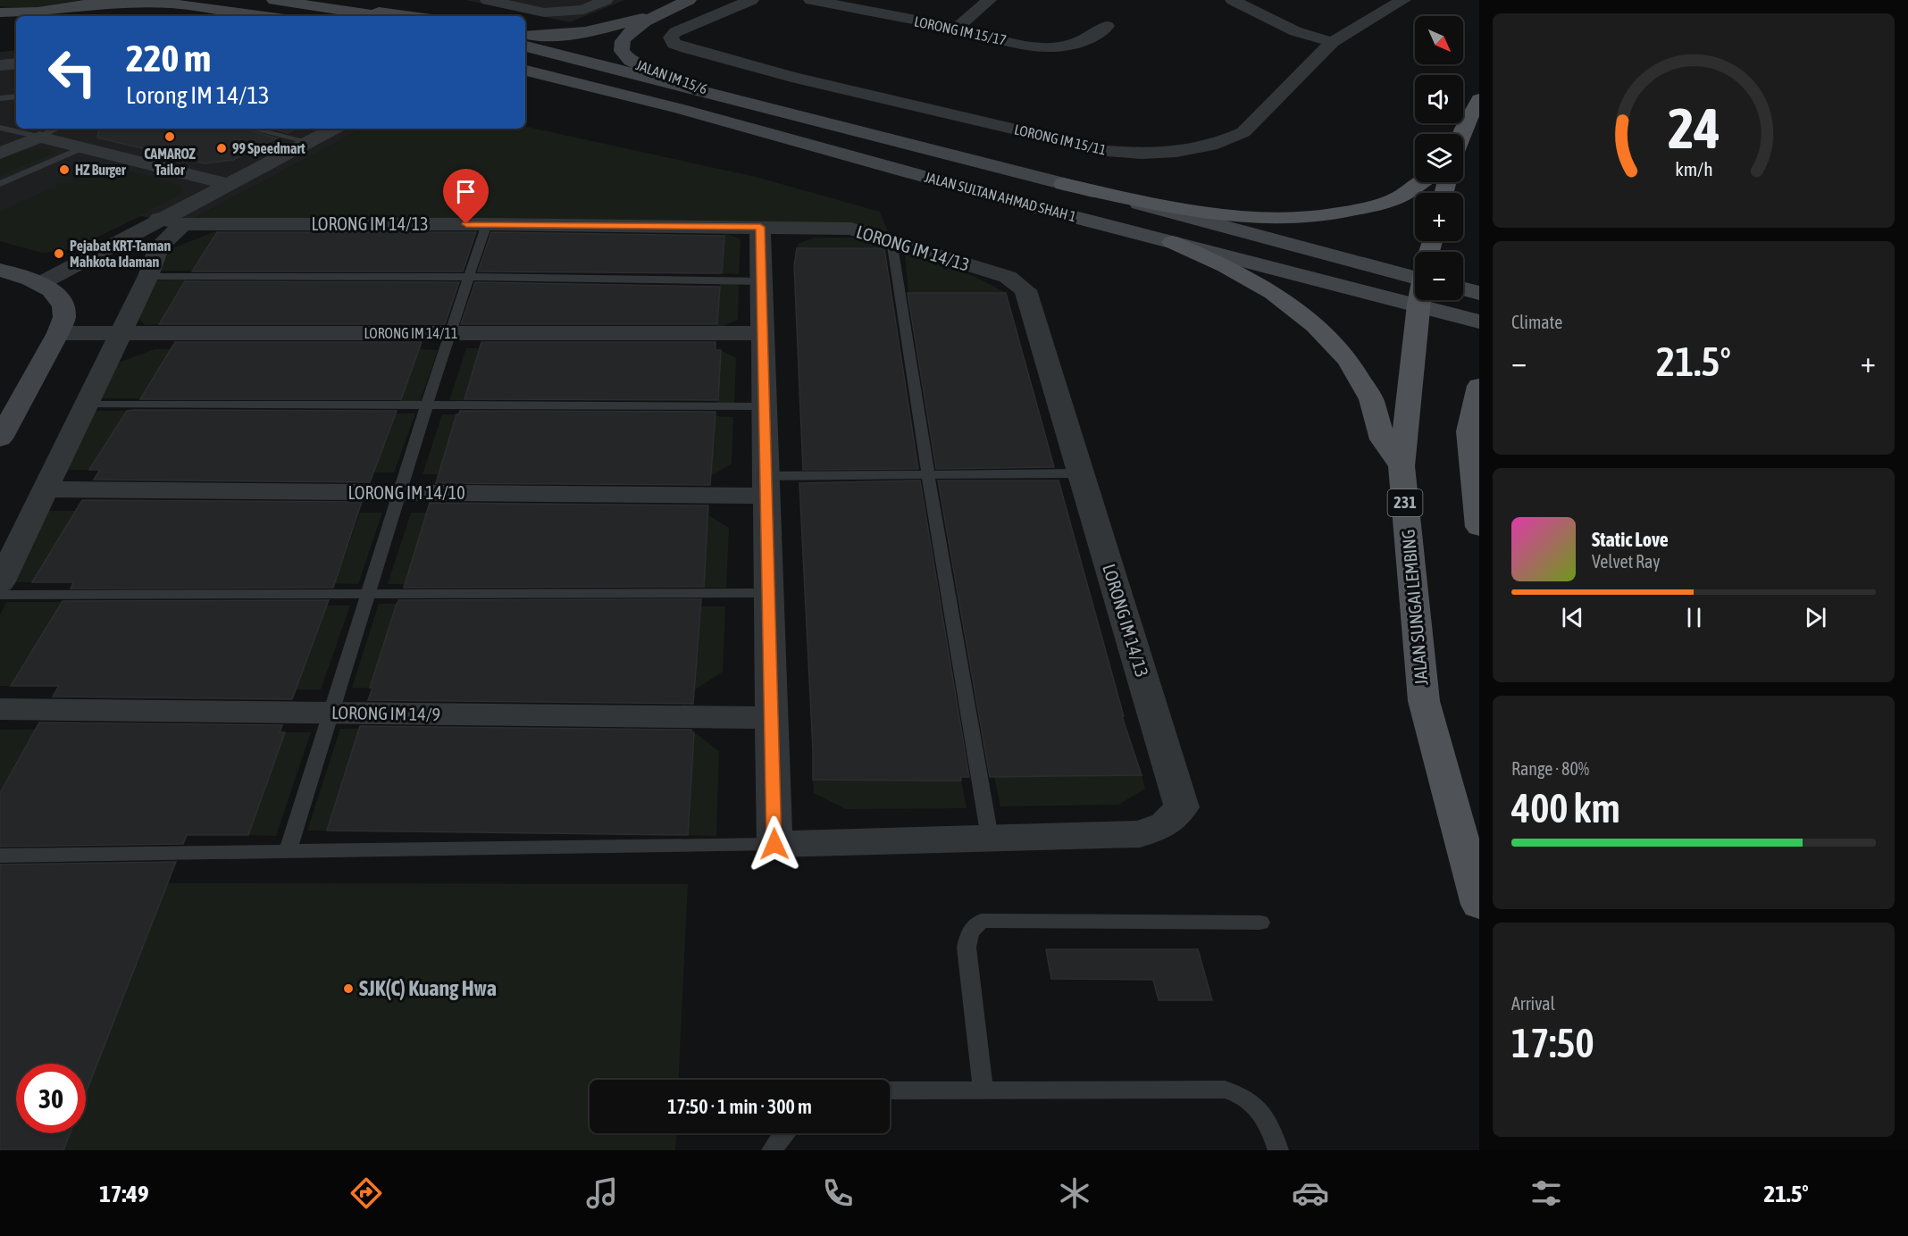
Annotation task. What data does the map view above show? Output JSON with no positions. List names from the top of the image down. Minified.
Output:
{"streets":{"main road":["JALAN IM 15/6","JALAN SULTAN AHMAD SHAH 1","231","JALAN SUNGAI LEMBING"],"street":["LORONG IM 15/17","LORONG IM 15/11","LORONG IM 14/13","LORONG IM 14/11","LORONG IM 14/10","LORONG IM 14/9"]},"crossings":[["JALAN IM 15/6","JALAN SULTAN AHMAD SHAH 1"]],"places":["CAMAROZ Tailor","99 Speedmart","HZ Burger","Pejabat KRT-Taman Mahkota Idaman","SJK(C) Kuang Hwa"],"north":"bottom right","page":{"map_buttons":["+","−"],"turn":["220 m","Lorong IM 14/13"],"tile":["Climate",["Range · 80%","400 km"],["Arrival","17:50"]],"heat":["−","21.5°","+"],"song":["Static Love","Velvet Ray"],"limit":"30","trip":"17:50 · 1 min · 300 m","tabs":["17:49","21.5°"],"gauge":["24","km/h"]}}
